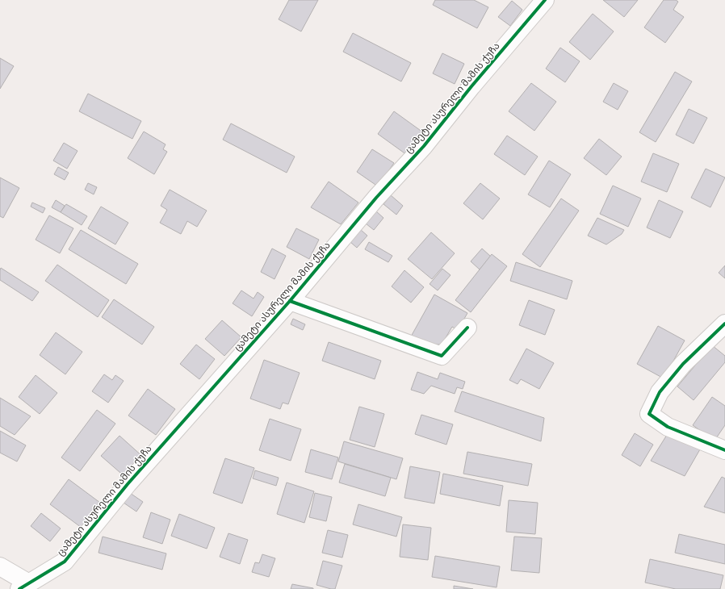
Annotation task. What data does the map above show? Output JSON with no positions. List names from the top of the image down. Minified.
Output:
{"streets":{"street":["ცამეტი ასურელი მამის ქუჩა"]}}
